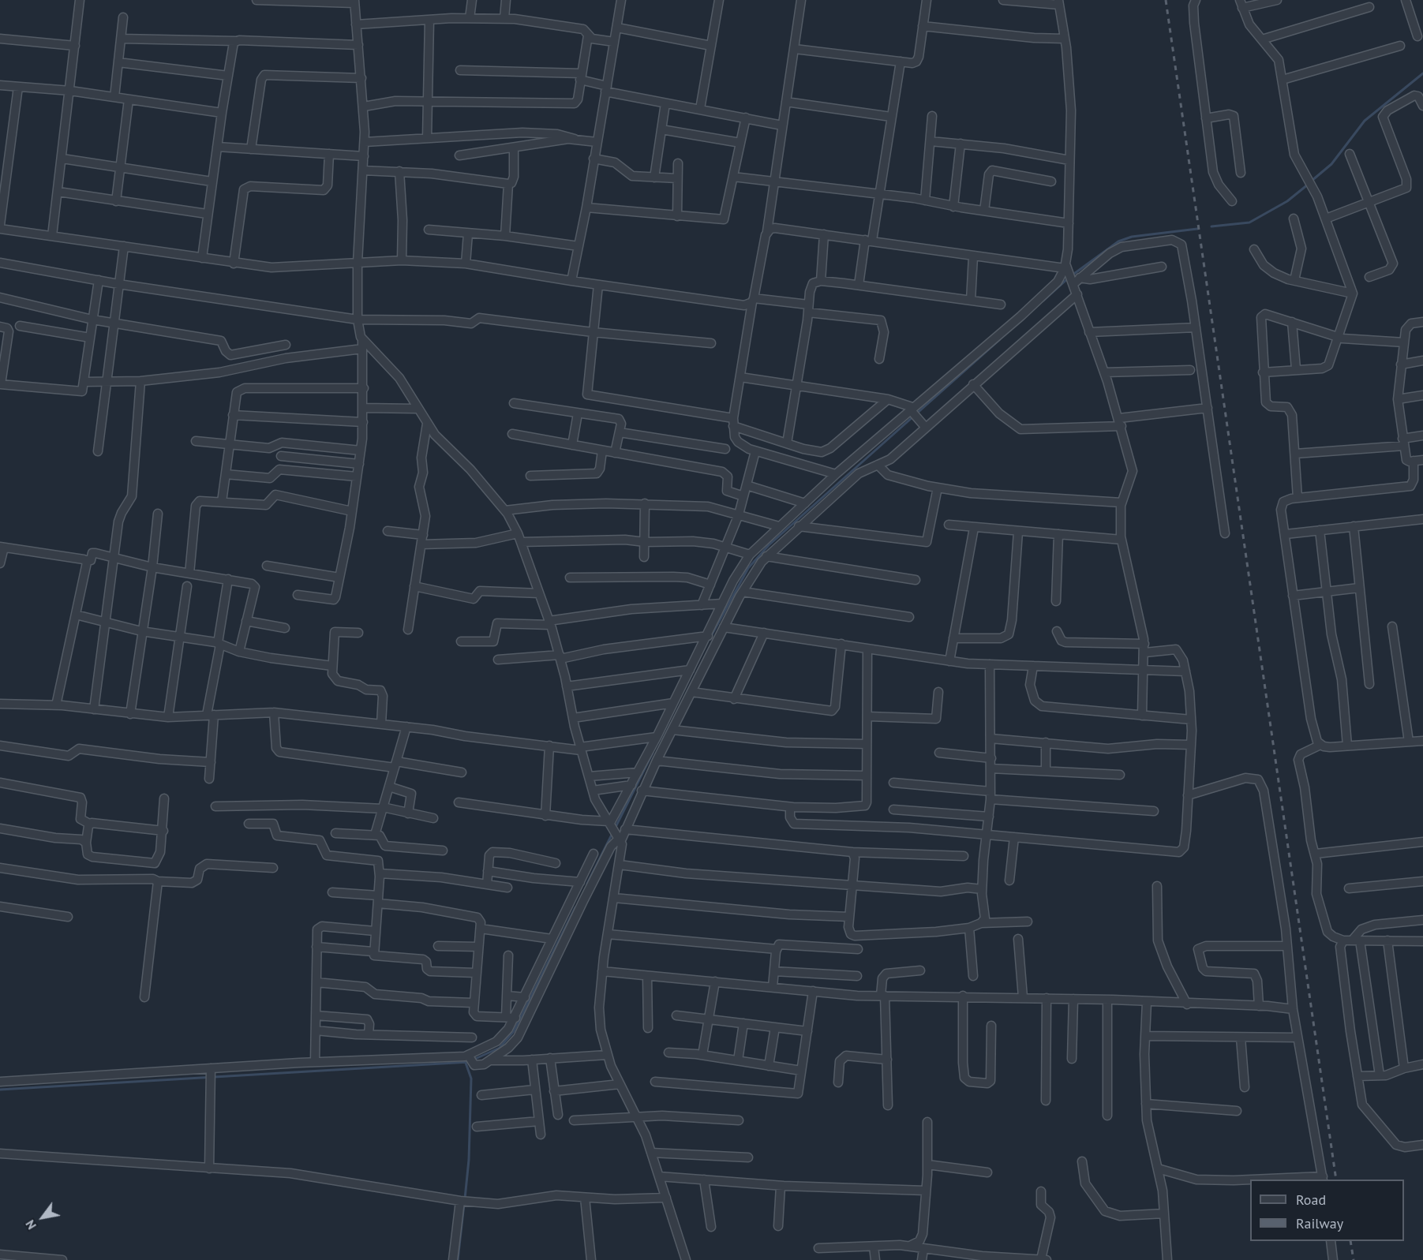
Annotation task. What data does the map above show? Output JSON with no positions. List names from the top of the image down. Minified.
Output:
{"legend":["Road","Railway"],"north":"bottom left"}
